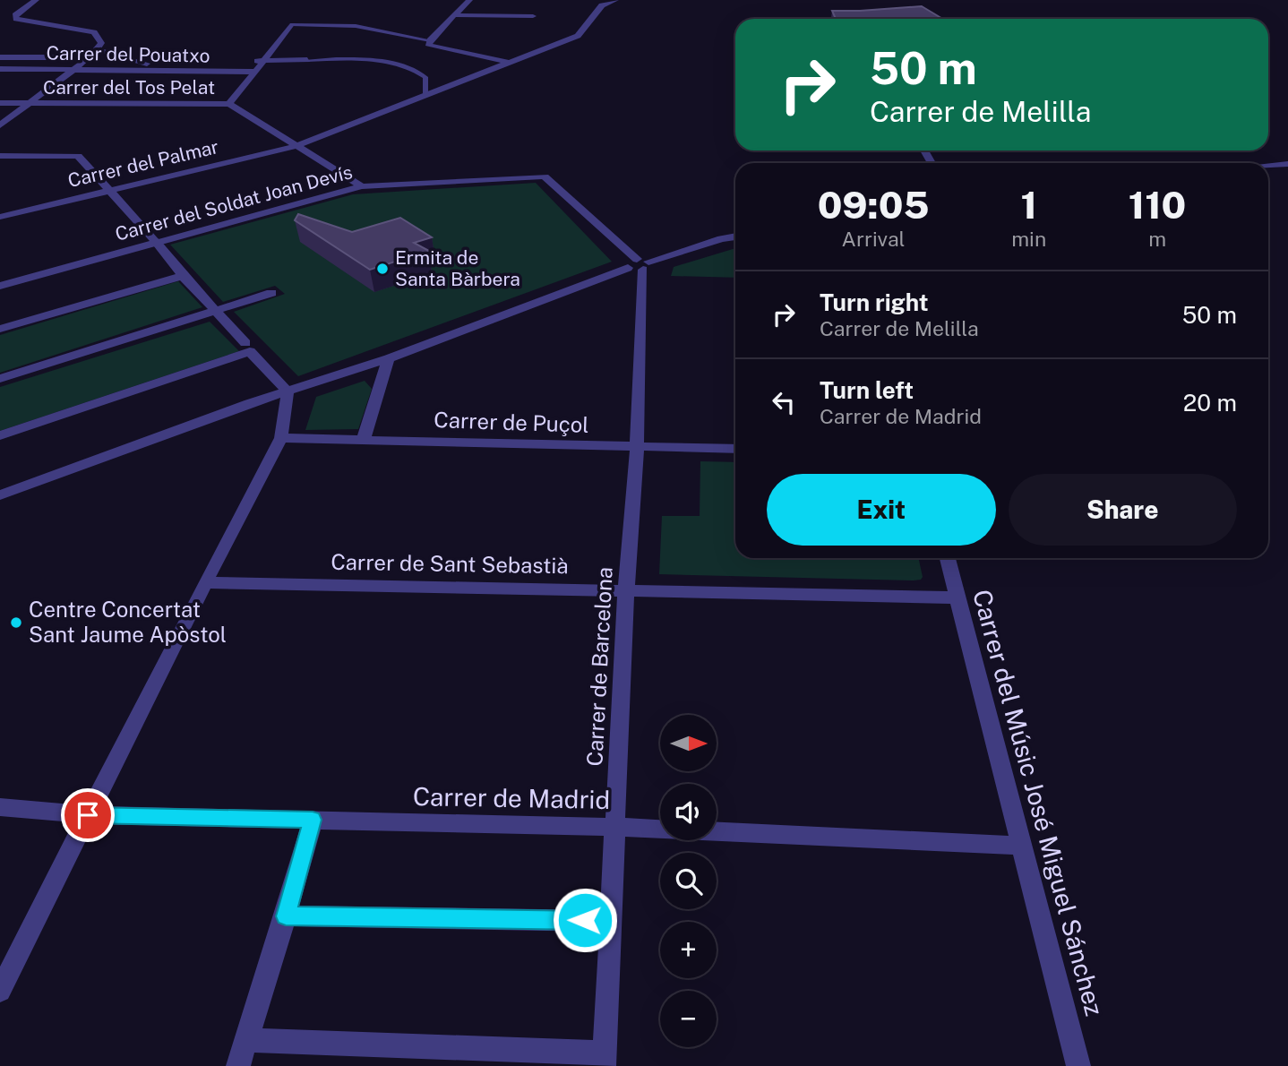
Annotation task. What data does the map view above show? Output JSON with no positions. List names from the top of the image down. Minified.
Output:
{"streets":{"street":["Carrer del Pouatxo","Carrer del Tos Pelat","Carrer del Palmar","Carrer del Soldat Joan Devís","Carrer de Puçol","Carrer de Sant Sebastià","Carrer de Barcelona","Carrer de Madrid","Carrer del Músic José Miguel Sánchez"]},"crossings":[["Carrer del Soldat Joan Devís","Carrer de Barcelona"],["Carrer de Puçol","Carrer de Barcelona"],["Carrer de Sant Sebastià","Carrer de Barcelona"],["Carrer de Sant Sebastià","Carrer del Músic José Miguel Sánchez"],["Carrer de Barcelona","Carrer de Madrid"],["Carrer de Madrid","Carrer del Músic José Miguel Sánchez"]],"places":["Ermita de Santa Bàrbera","Centre Concertat Sant Jaume Apòstol"],"north":"right","page":{"turn":["50 m","Carrer de Melilla"],"eta":["09:05","Arrival","1","min","110","m"],"list":[{"name":"Turn right","note":"Carrer de Melilla","value":"50 m"},{"name":"Turn left","note":"Carrer de Madrid","value":"20 m"}],"buttons":["Exit","Share"],"map_buttons":["+","−"]}}
